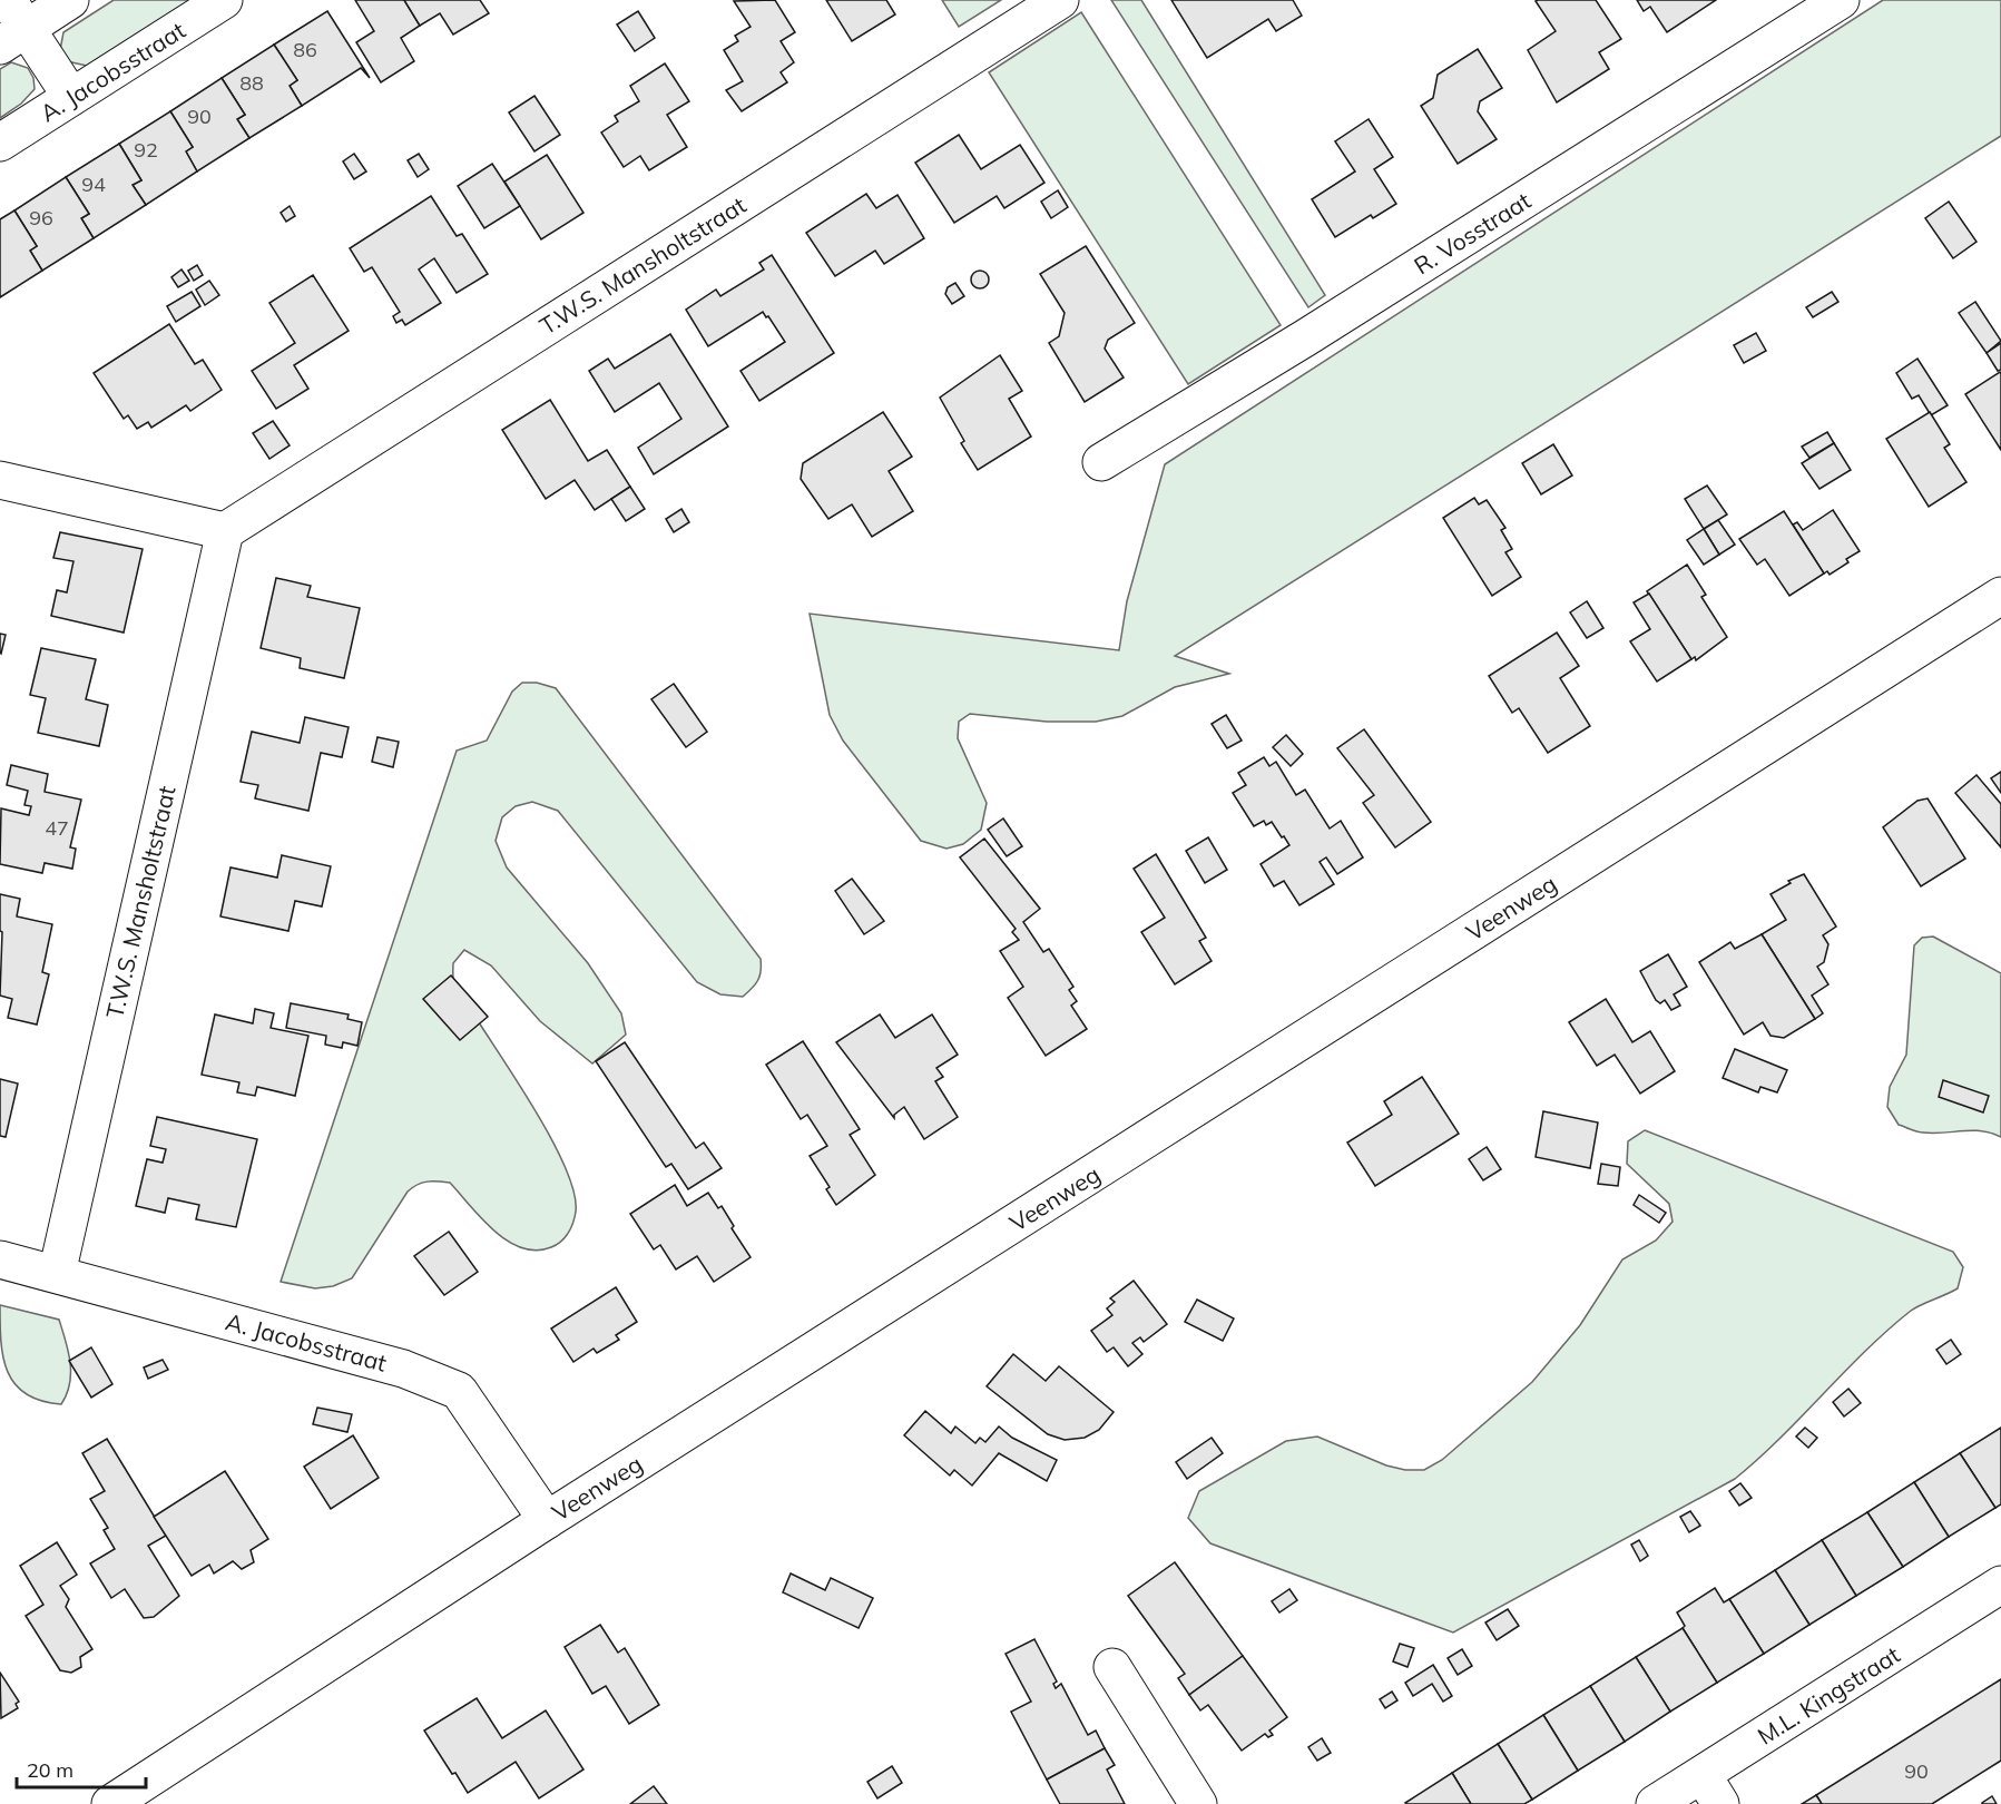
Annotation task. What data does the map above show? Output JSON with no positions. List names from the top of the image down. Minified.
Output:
{"streets":{"street":["A. Jacobsstraat","R. Vosstraat","T.W.S. Mansholtstraat","Veenweg","M.L. Kingstraat"]},"crossings":[["A. Jacobsstraat","T.W.S. Mansholtstraat"],["A. Jacobsstraat","Veenweg"]],"house_numbers":["86","88","90","92","94","96","47","90"],"scale_bar":"20 m"}
